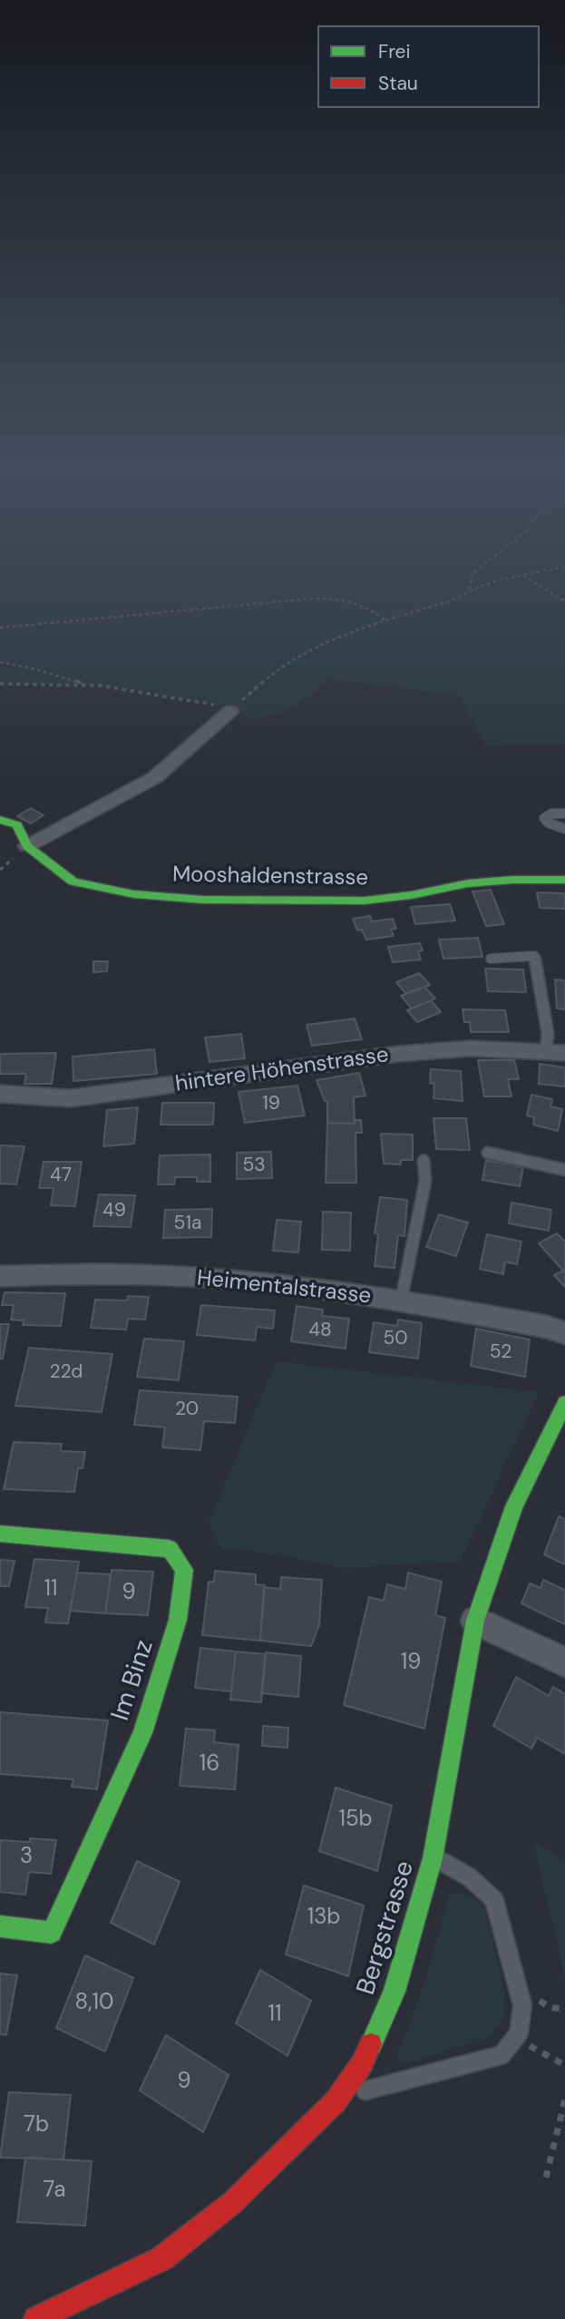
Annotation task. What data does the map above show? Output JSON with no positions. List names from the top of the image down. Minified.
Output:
{"streets":{"street":["Mooshaldenstrasse","hintere Höhenstrasse","Heimentalstrasse","Im Binz","Bergstrasse"]},"house_numbers":["19","53","47","49","51a","48","50","52","22d","20","11","9","19","16","15b","3","13b","8,10","11","9","7b","7a"],"legend":["Frei","Stau"]}
